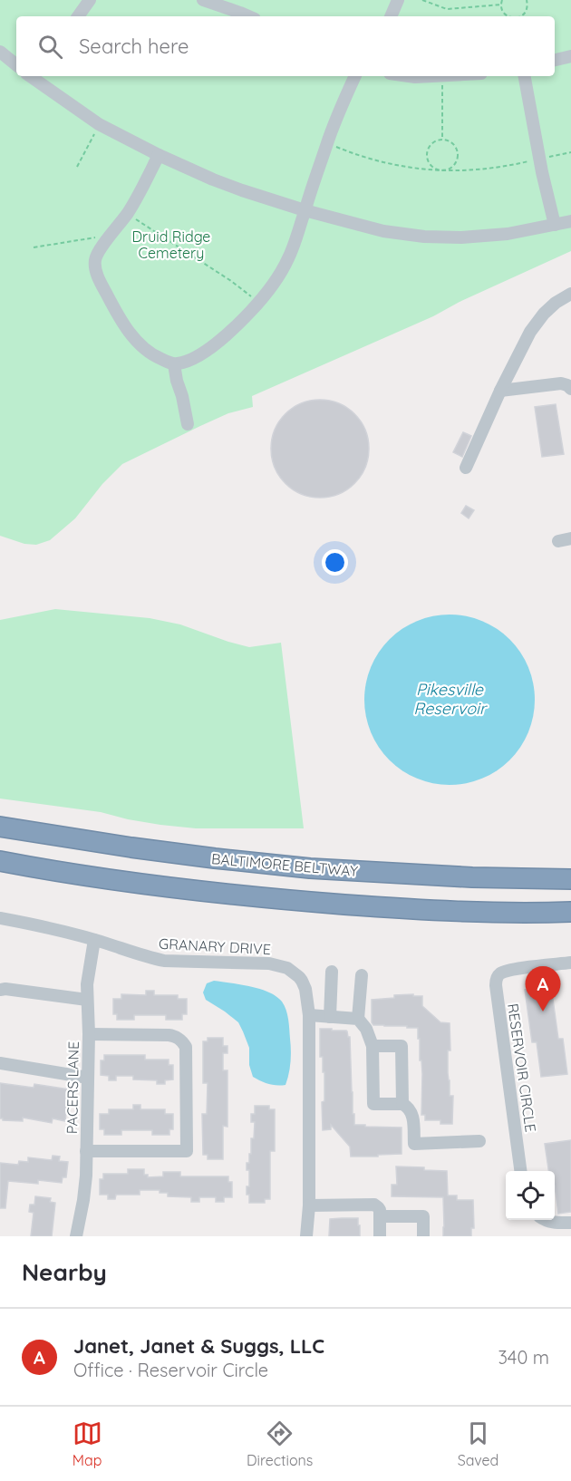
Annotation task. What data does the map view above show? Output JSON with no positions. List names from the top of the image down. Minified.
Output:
{"streets":{"highway":["BALTIMORE BELTWAY"],"street":["GRANARY DRIVE","RESERVOIR CIRCLE","PACERS LANE"]},"crossings":[["GRANARY DRIVE","PACERS LANE"]],"water":["Pikesville Reservoir"],"parks":["Druid Ridge Cemetery"],"page":{"search":"Search here","pins":"A","heading":"Nearby","list":[{"mark":"A","name":"Janet, Janet & Suggs, LLC","note":"Office · Reservoir Circle","value":"340 m"}],"nav":["Map","Directions","Saved"]}}
